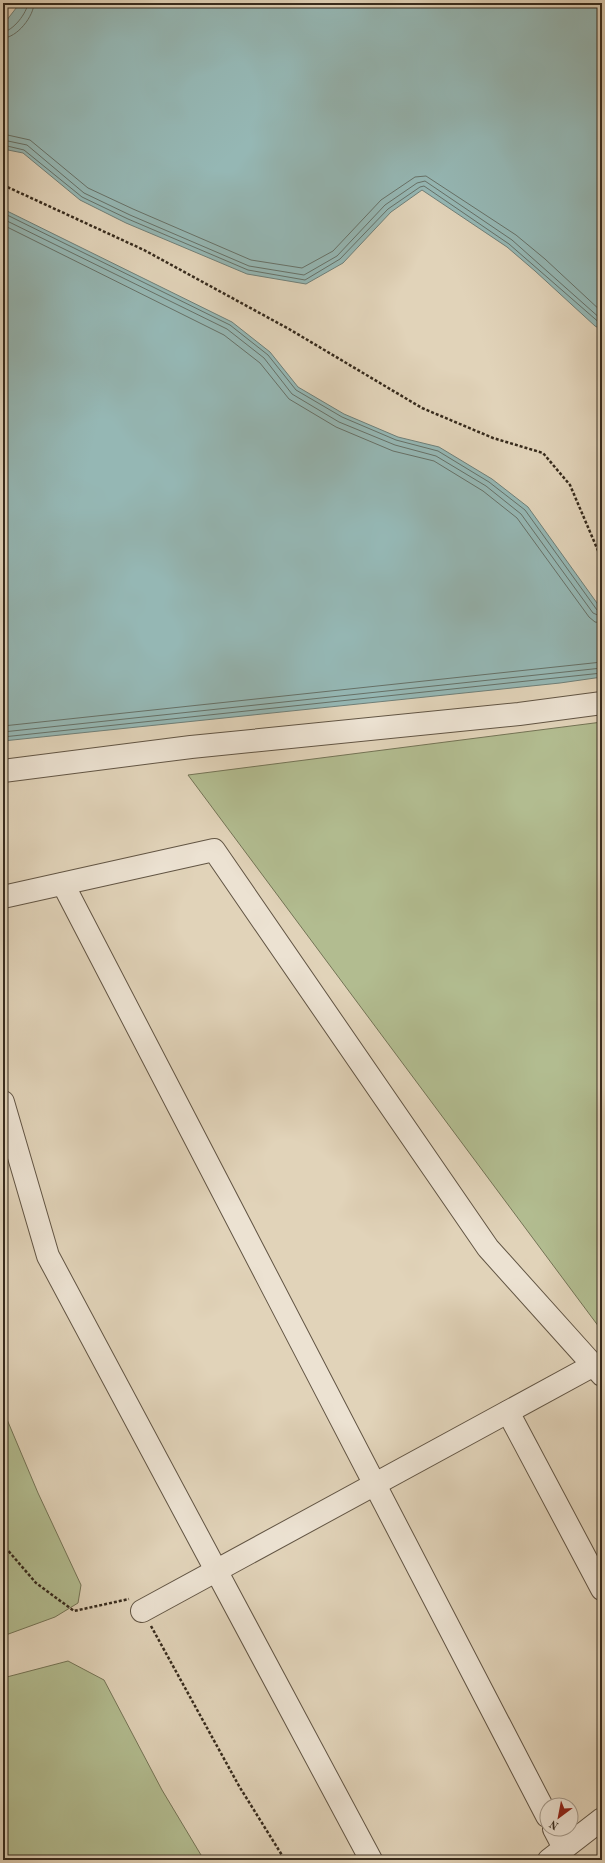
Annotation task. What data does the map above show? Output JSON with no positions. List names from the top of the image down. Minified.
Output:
{"north":"bottom left"}
